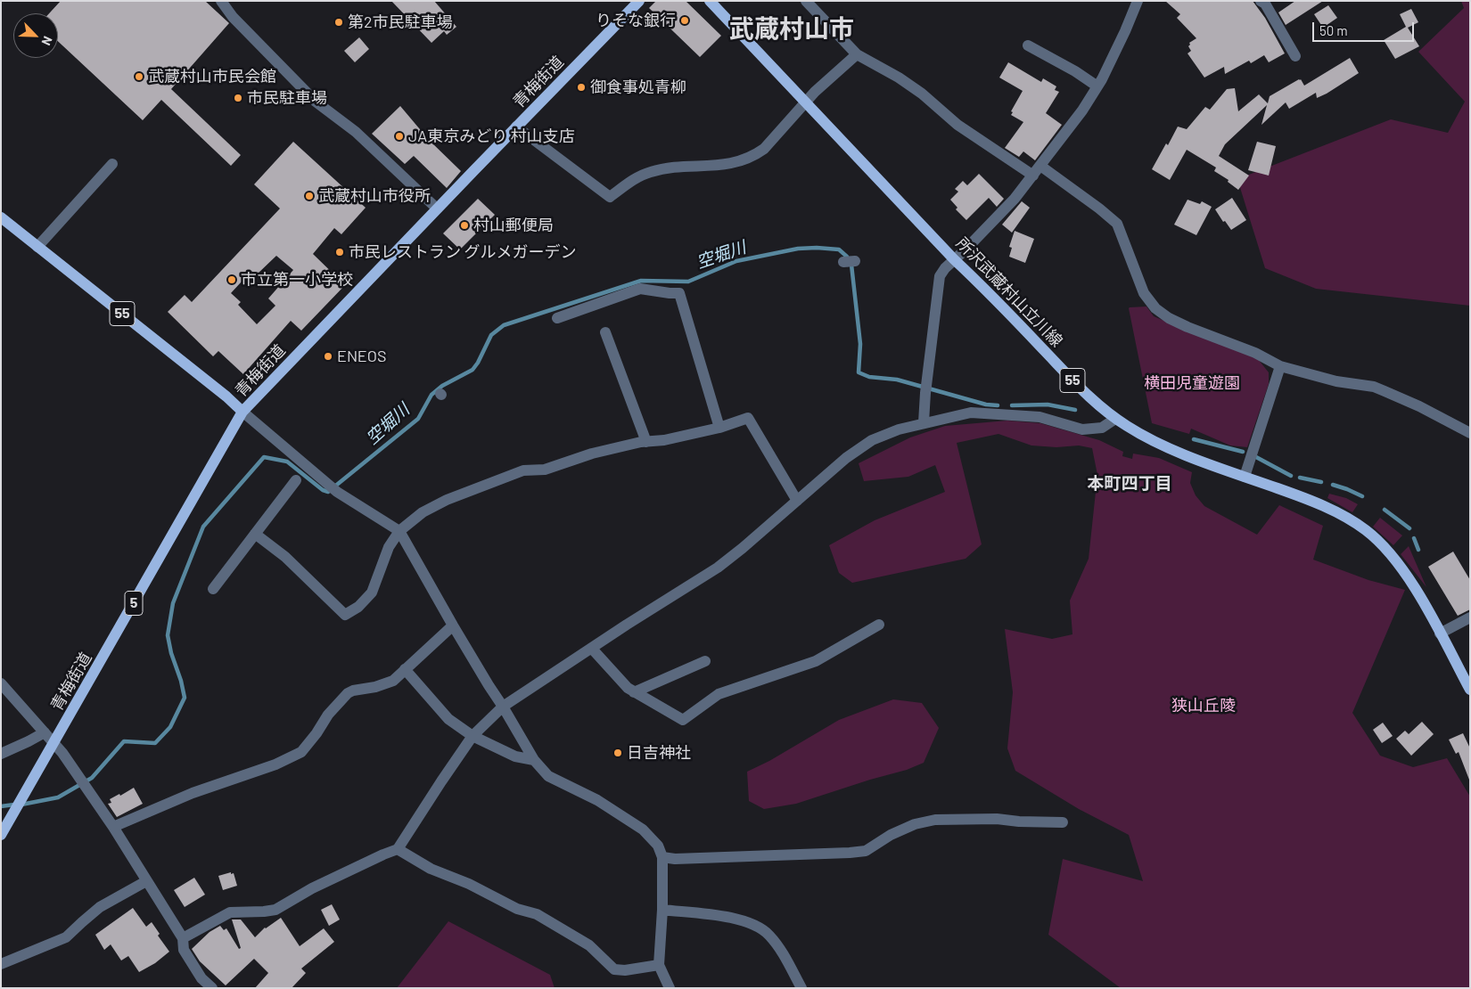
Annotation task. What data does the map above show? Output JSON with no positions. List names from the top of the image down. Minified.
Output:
{"streets":{"main road":["青梅街道","所沢武蔵村山立川線","55","5"]},"crossings":[["青梅街道","55"]],"districts":["武蔵村山市","本町四丁目"],"water":["空堀川"],"parks":["横田児童遊園","狭山丘陵"],"places":["りそな銀行","第2市民駐車場","武蔵村山市民会館","御食事処青柳","市民駐車場","JA東京みどり 村山支店","武蔵村山市役所","村山郵便局","市民レストラン グルメガーデン","市立第一小学校","ENEOS","日吉神社"],"scale_bar":"50 m","north":"bottom right"}
